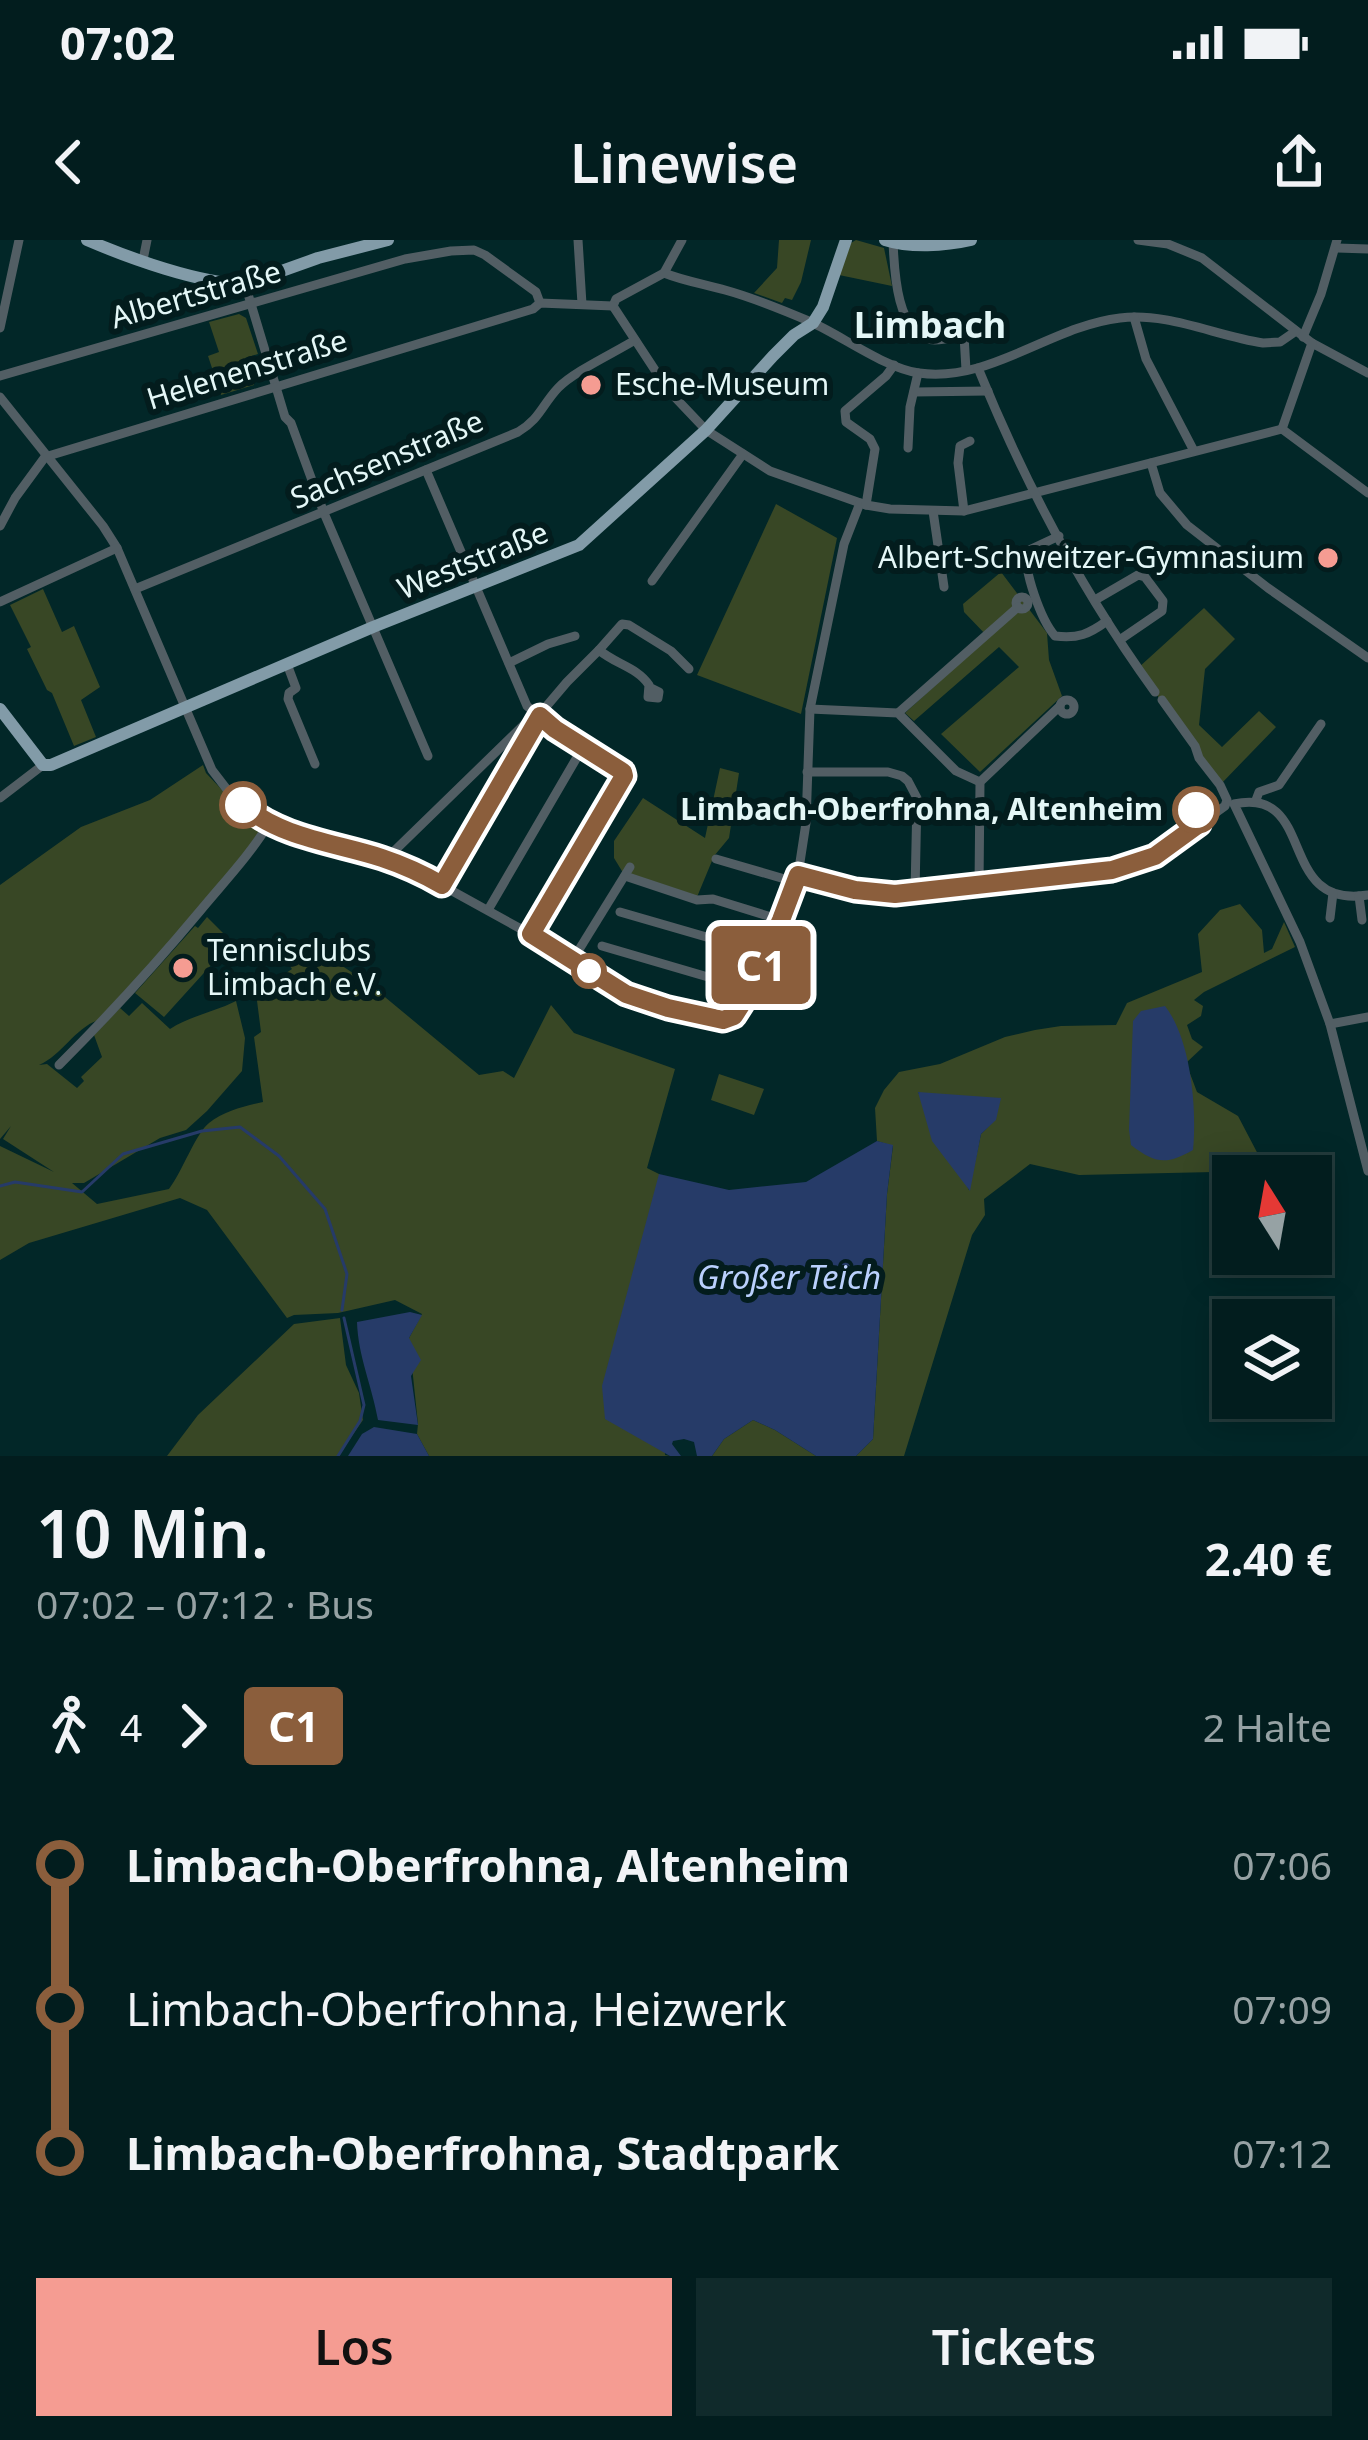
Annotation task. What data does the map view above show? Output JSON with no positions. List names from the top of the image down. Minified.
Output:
{"streets":{"main road":["Weststraße"],"street":["Albertstraße","Helenenstraße","Sachsenstraße"]},"crossings":[["Albertstraße","Helenenstraße"]],"districts":["Limbach"],"water":["Großer Teich"],"places":["Esche-Museum","Albert-Schweitzer-Gymnasium","Limbach-Oberfrohna, Altenheim","Tennisclubs Limbach e.V."],"lines":["bus line C1"],"north":"top","page":{"status":"07:02","header":"Linewise","on_map":"C1","heading":["10 Min.","07:02 – 07:12 · Bus","2.40 €"],"legs":["4","C1","2 Halte"],"list":[{"name":"Limbach-Oberfrohna, Altenheim","value":"07:06"},{"name":"Limbach-Oberfrohna, Heizwerk","value":"07:09"},{"name":"Limbach-Oberfrohna, Stadtpark","value":"07:12"}],"buttons":["Los","Tickets"]}}
